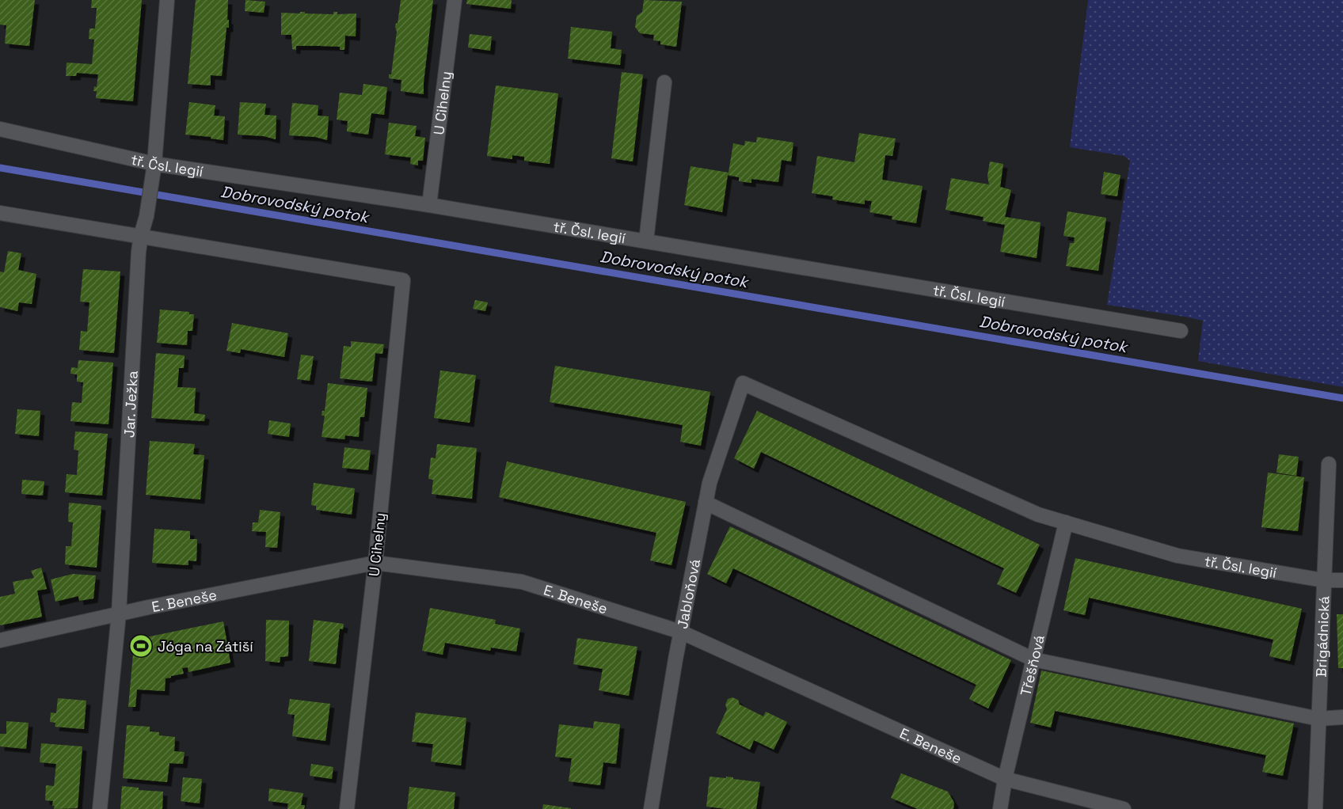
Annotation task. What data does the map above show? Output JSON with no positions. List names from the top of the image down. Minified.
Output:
{"streets":{"street":["U Cihelny","tř. Čsl. legií","Jar. Ježka","Jabloňová","E. Beneše","Brigádnická","Třešňová"]},"crossings":[["U Cihelny","tř. Čsl. legií"],["U Cihelny","Jar. Ježka"],["U Cihelny","E. Beneše"],["tř. Čsl. legií","Jar. Ježka"],["tř. Čsl. legií","Jabloňová"],["tř. Čsl. legií","Brigádnická"],["tř. Čsl. legií","Třešňová"],["Jar. Ježka","E. Beneše"],["Jabloňová","E. Beneše"],["E. Beneše","Třešňová"]],"water":["Dobrovodský potok"],"places":{"sports":["Jóga na Zátiší"]}}
